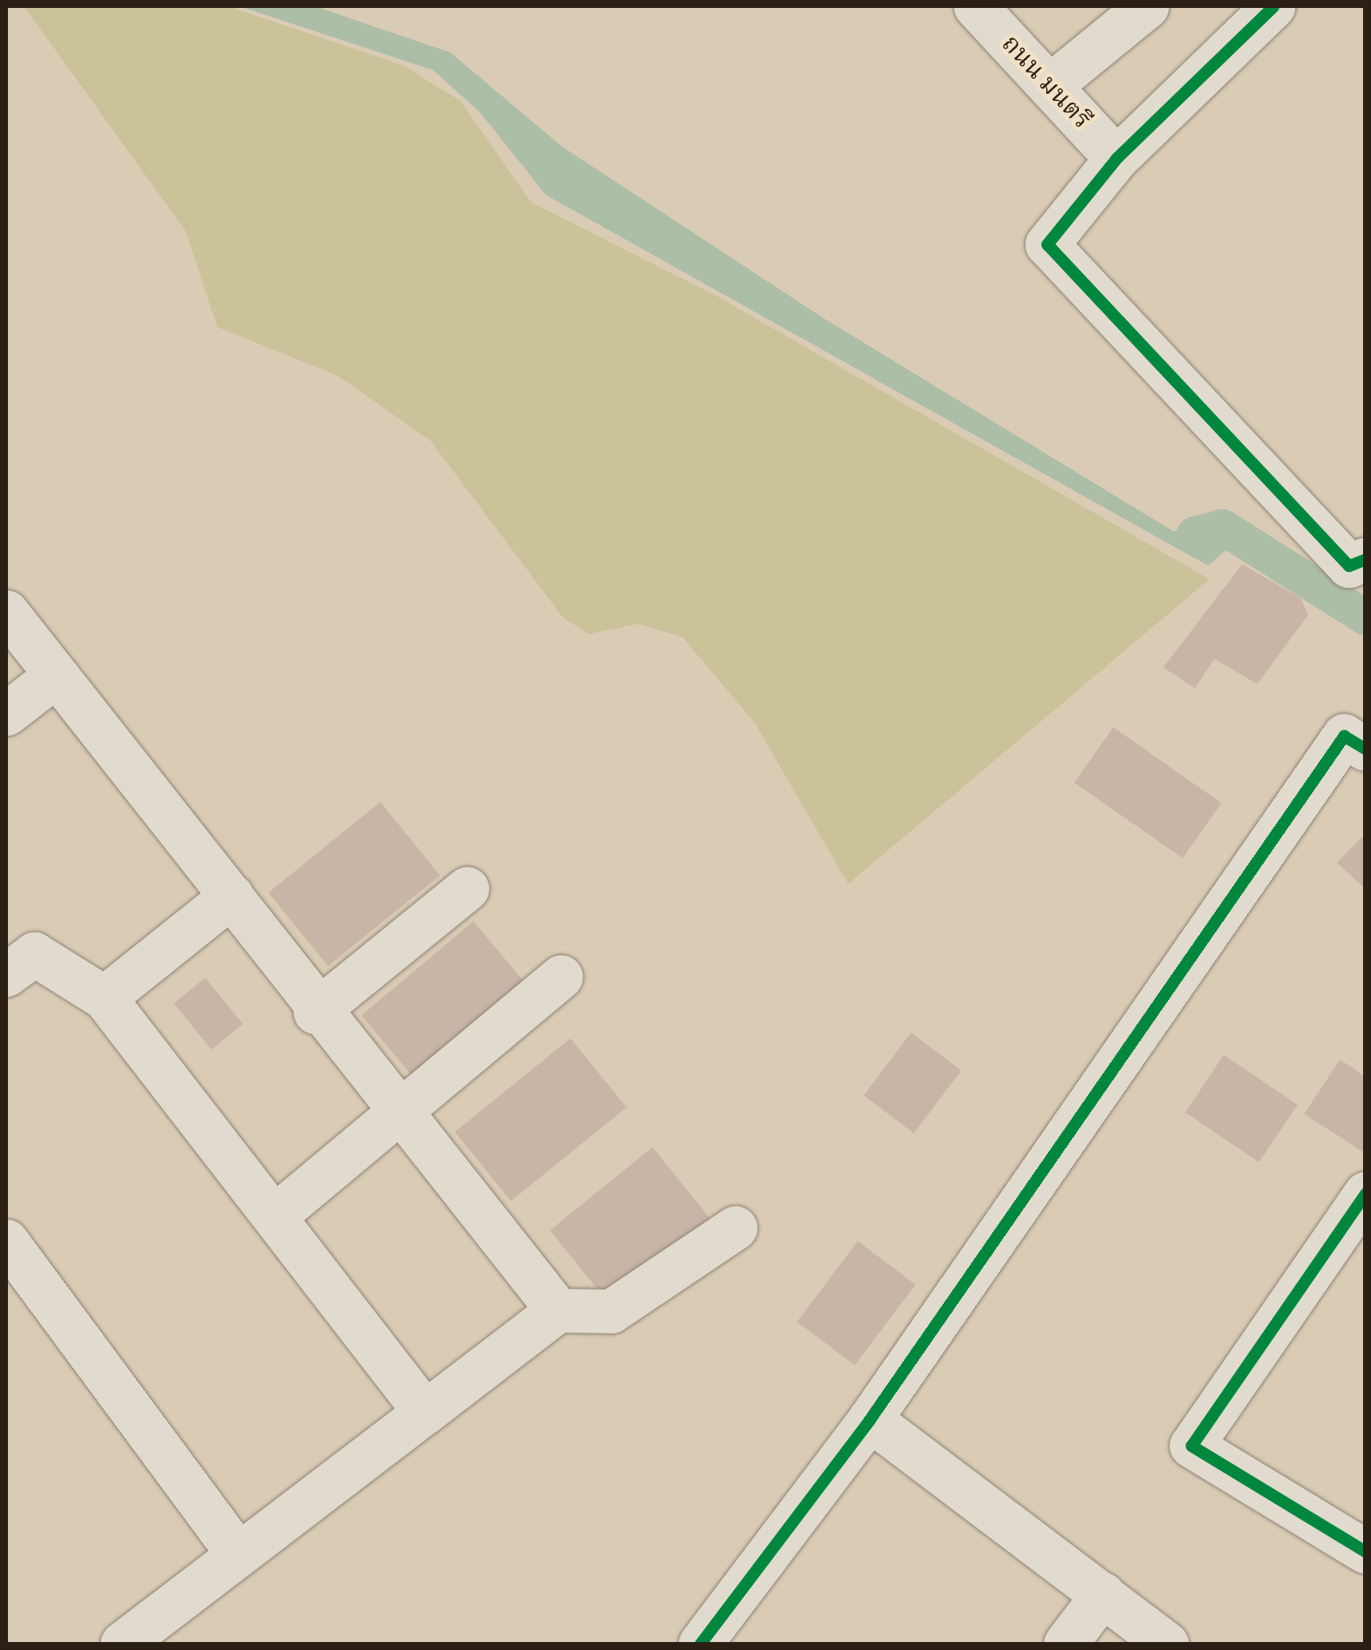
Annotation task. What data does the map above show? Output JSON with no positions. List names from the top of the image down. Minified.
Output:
{"streets":{"street":["ถนน มนตรี"]}}
